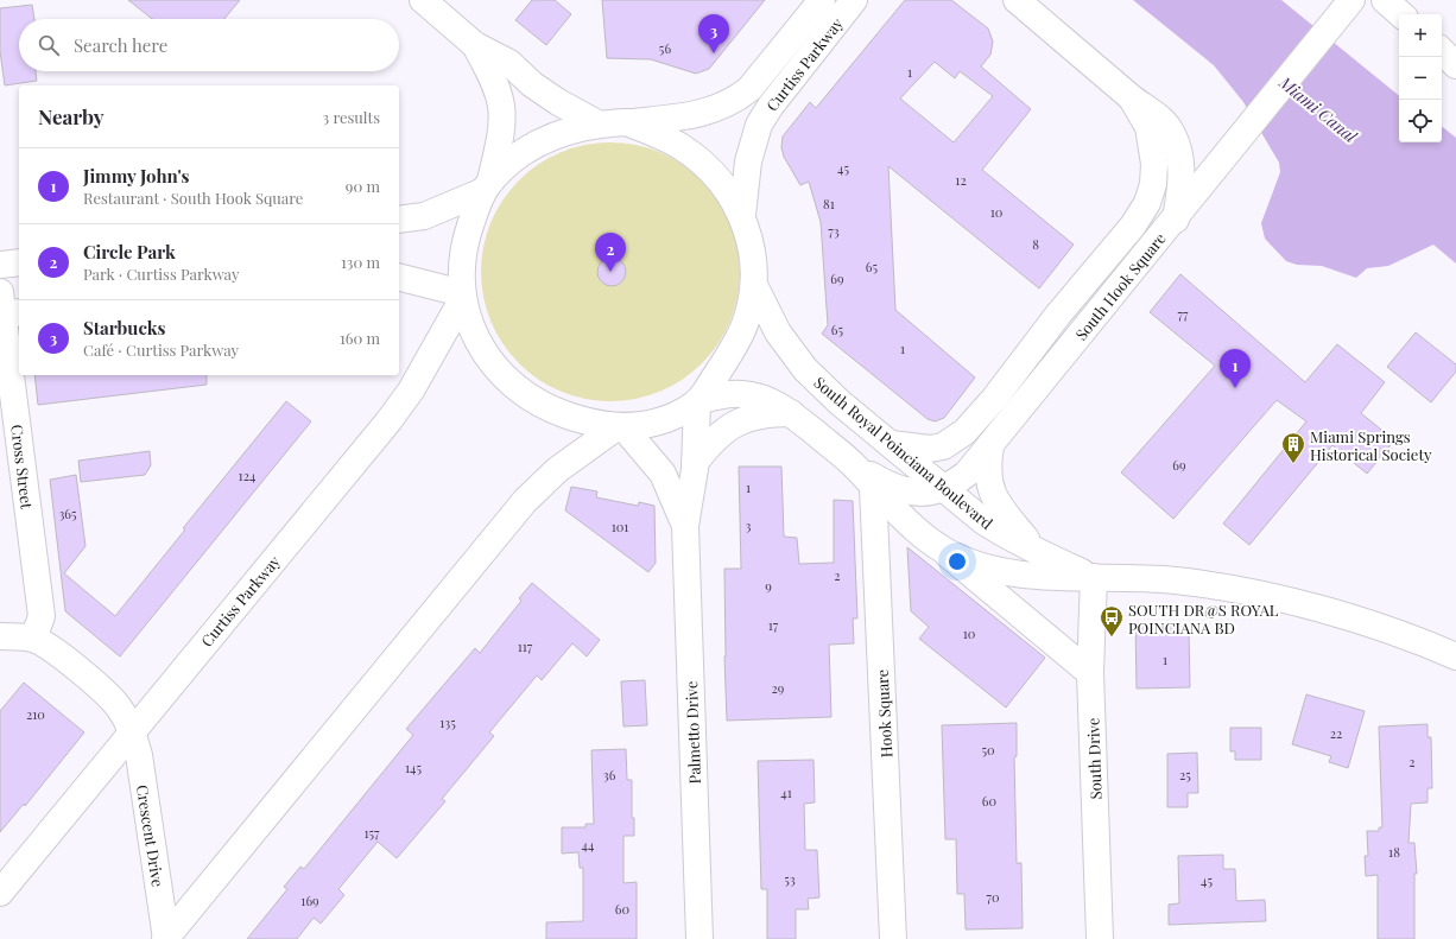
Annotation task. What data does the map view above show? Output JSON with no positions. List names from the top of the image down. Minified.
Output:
{"streets":{"main road":["Curtiss Parkway","South Hook Square","South Royal Poinciana Boulevard","Cross Street","Hook Square","Palmetto Drive","South Drive","Crescent Drive"]},"crossings":[["Curtiss Parkway","Crescent Drive"],["South Hook Square","South Royal Poinciana Boulevard"],["South Royal Poinciana Boulevard","Hook Square"],["South Royal Poinciana Boulevard","Palmetto Drive"],["South Royal Poinciana Boulevard","South Drive"],["Cross Street","Crescent Drive"]],"water":["Miami Canal"],"places":{"building":["Miami Springs Historical Society"],"bus stop":["SOUTH DR@S ROYAL POINCIANA BD"]},"house_numbers":["56","1","45","12","81","10","73","8","65","69","77","65","1","69","124","1","365","3","101","2","9","17","10","117","1","29","210","135","22","50","2","145","36","25","41","60","157","44","18","53","45","70","169","60"],"page":{"map_buttons":["+","−"],"pins":["3","2","1"],"search":"Search here","heading":["Nearby","3 results"],"list":[{"mark":"1","name":"Jimmy John's","note":"Restaurant · South Hook Square","value":"90 m"},{"mark":"2","name":"Circle Park","note":"Park · Curtiss Parkway","value":"130 m"},{"mark":"3","name":"Starbucks","note":"Café · Curtiss Parkway","value":"160 m"}]}}
